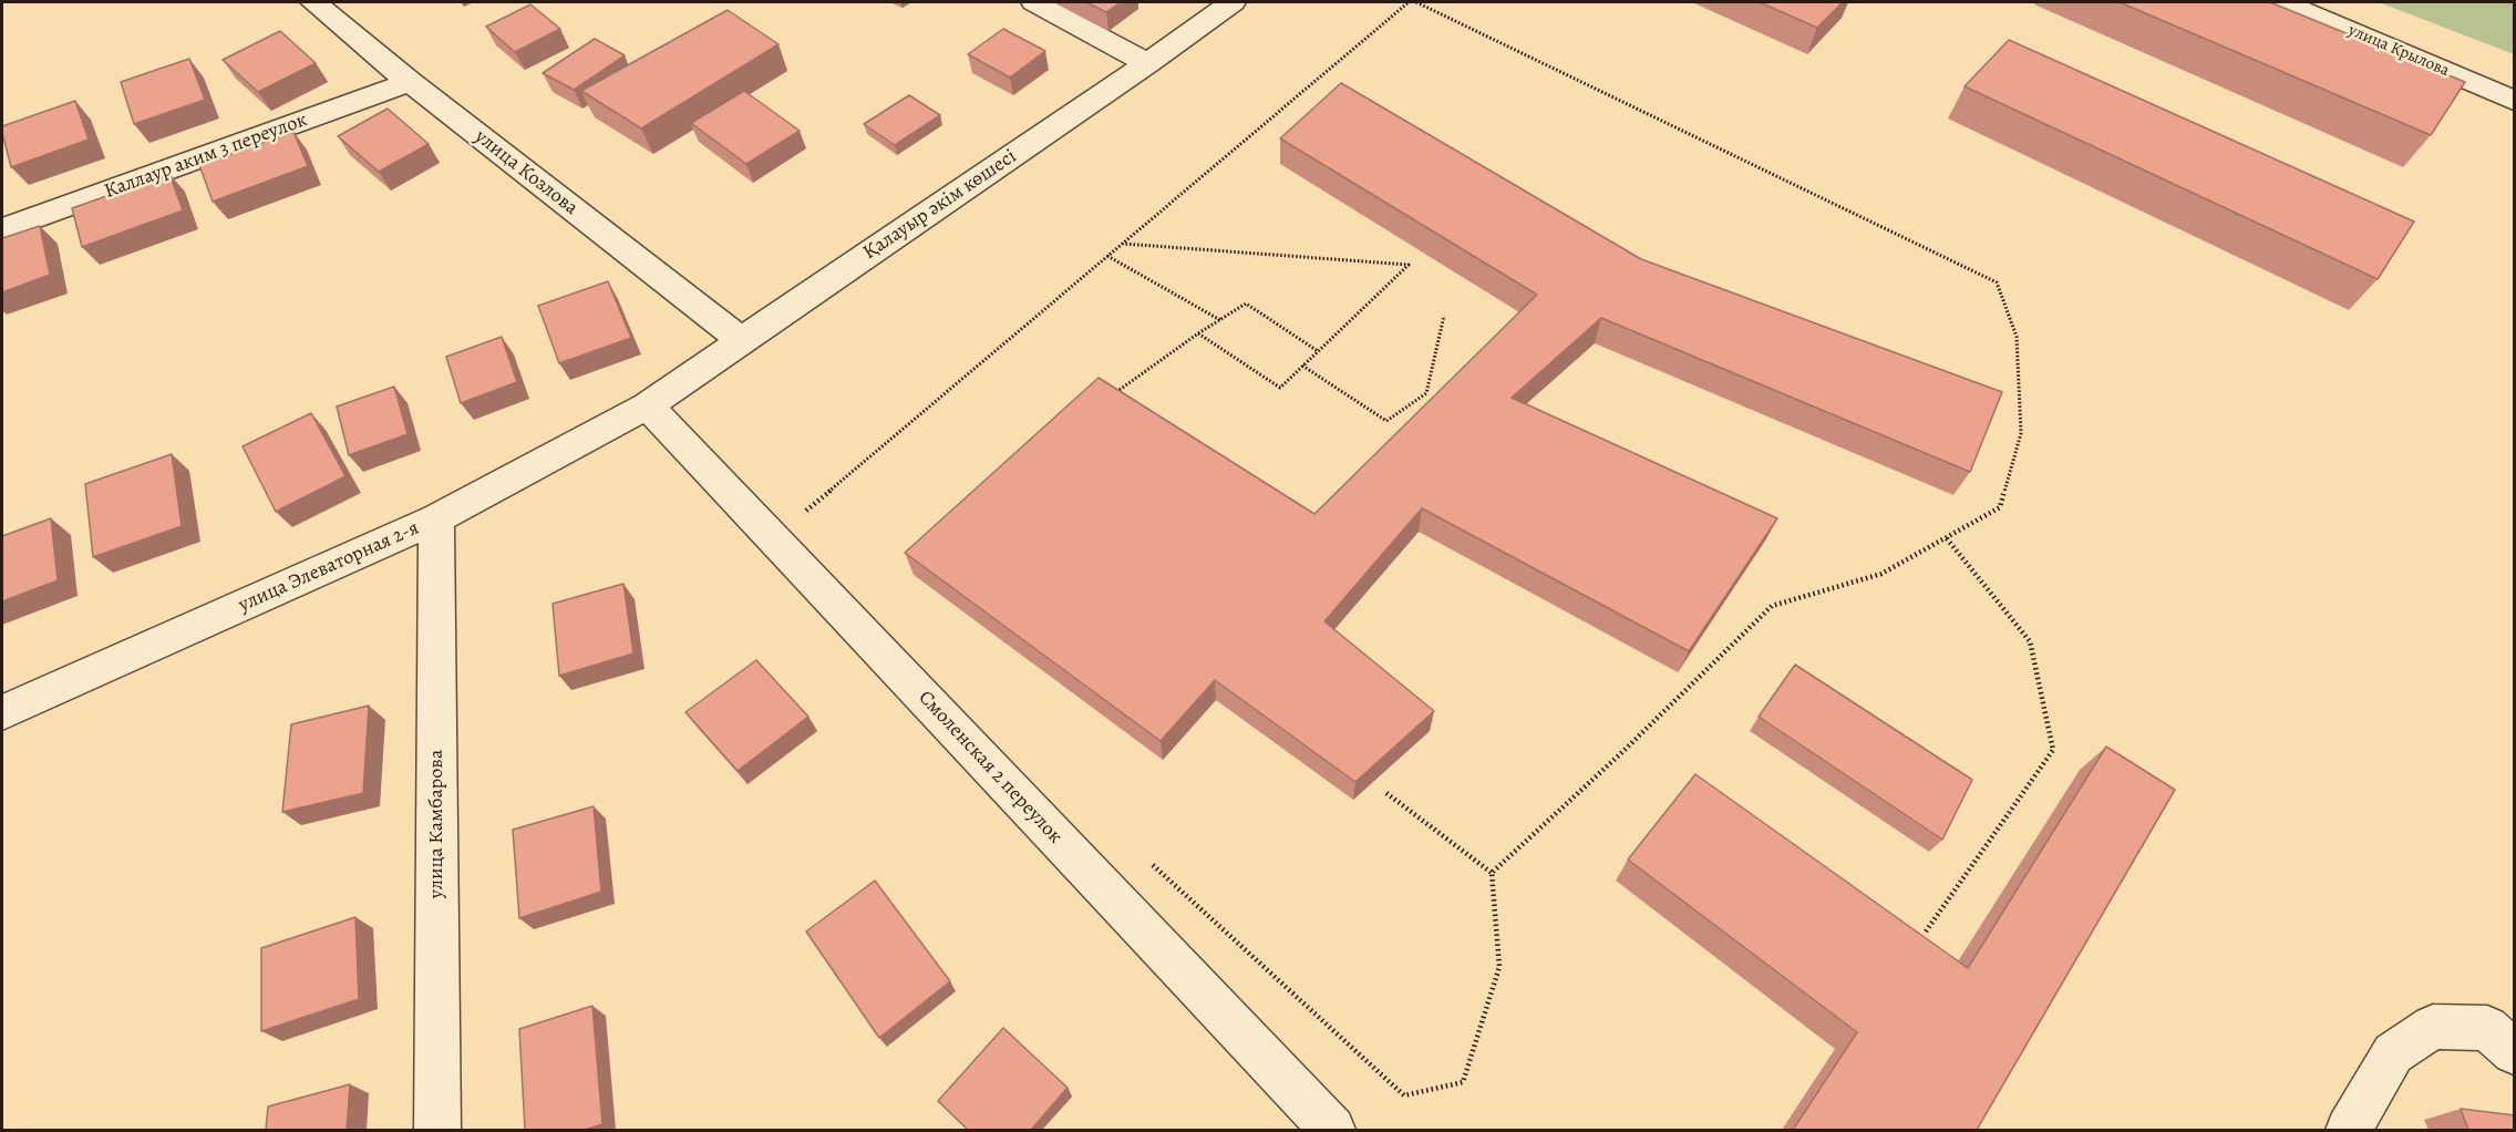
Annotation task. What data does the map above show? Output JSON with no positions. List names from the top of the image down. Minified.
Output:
{"streets":{"street":["улица Крылова","Каллаур аким 3 переулок","улица Козлова","Қалауыр әкім көшесі","улица Элеваторная 2-я","Смоленская 2 переулок","улица Камбарова"]},"crossings":[["Каллаур аким 3 переулок","улица Козлова"],["улица Козлова","Қалауыр әкім көшесі"],["Қалауыр әкім көшесі","улица Элеваторная 2-я"],["Қалауыр әкім көшесі","Смоленская 2 переулок"],["улица Элеваторная 2-я","Смоленская 2 переулок"],["улица Элеваторная 2-я","улица Камбарова"]]}
